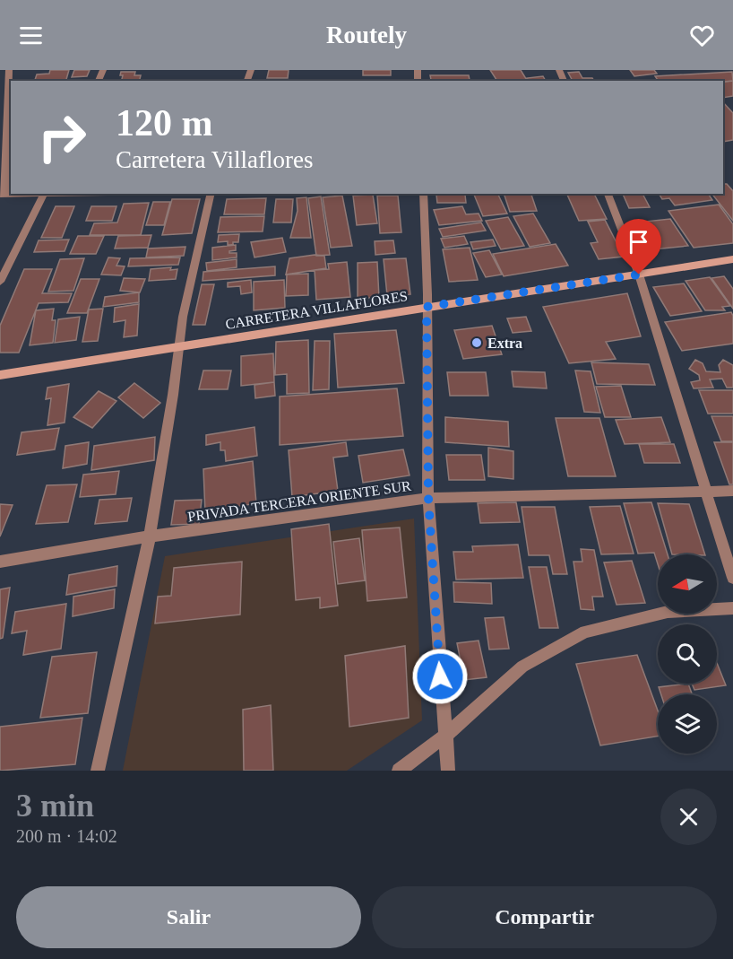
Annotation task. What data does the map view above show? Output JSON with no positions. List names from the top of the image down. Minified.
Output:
{"streets":{"main road":["CARRETERA VILLAFLORES"],"street":["PRIVADA TERCERA ORIENTE SUR"]},"places":["Extra"],"north":"left","page":{"header":"Routely","turn":["120 m","Carretera Villaflores"],"heading":["3 min","200 m · 14:02"],"buttons":["Salir","Compartir"]}}
